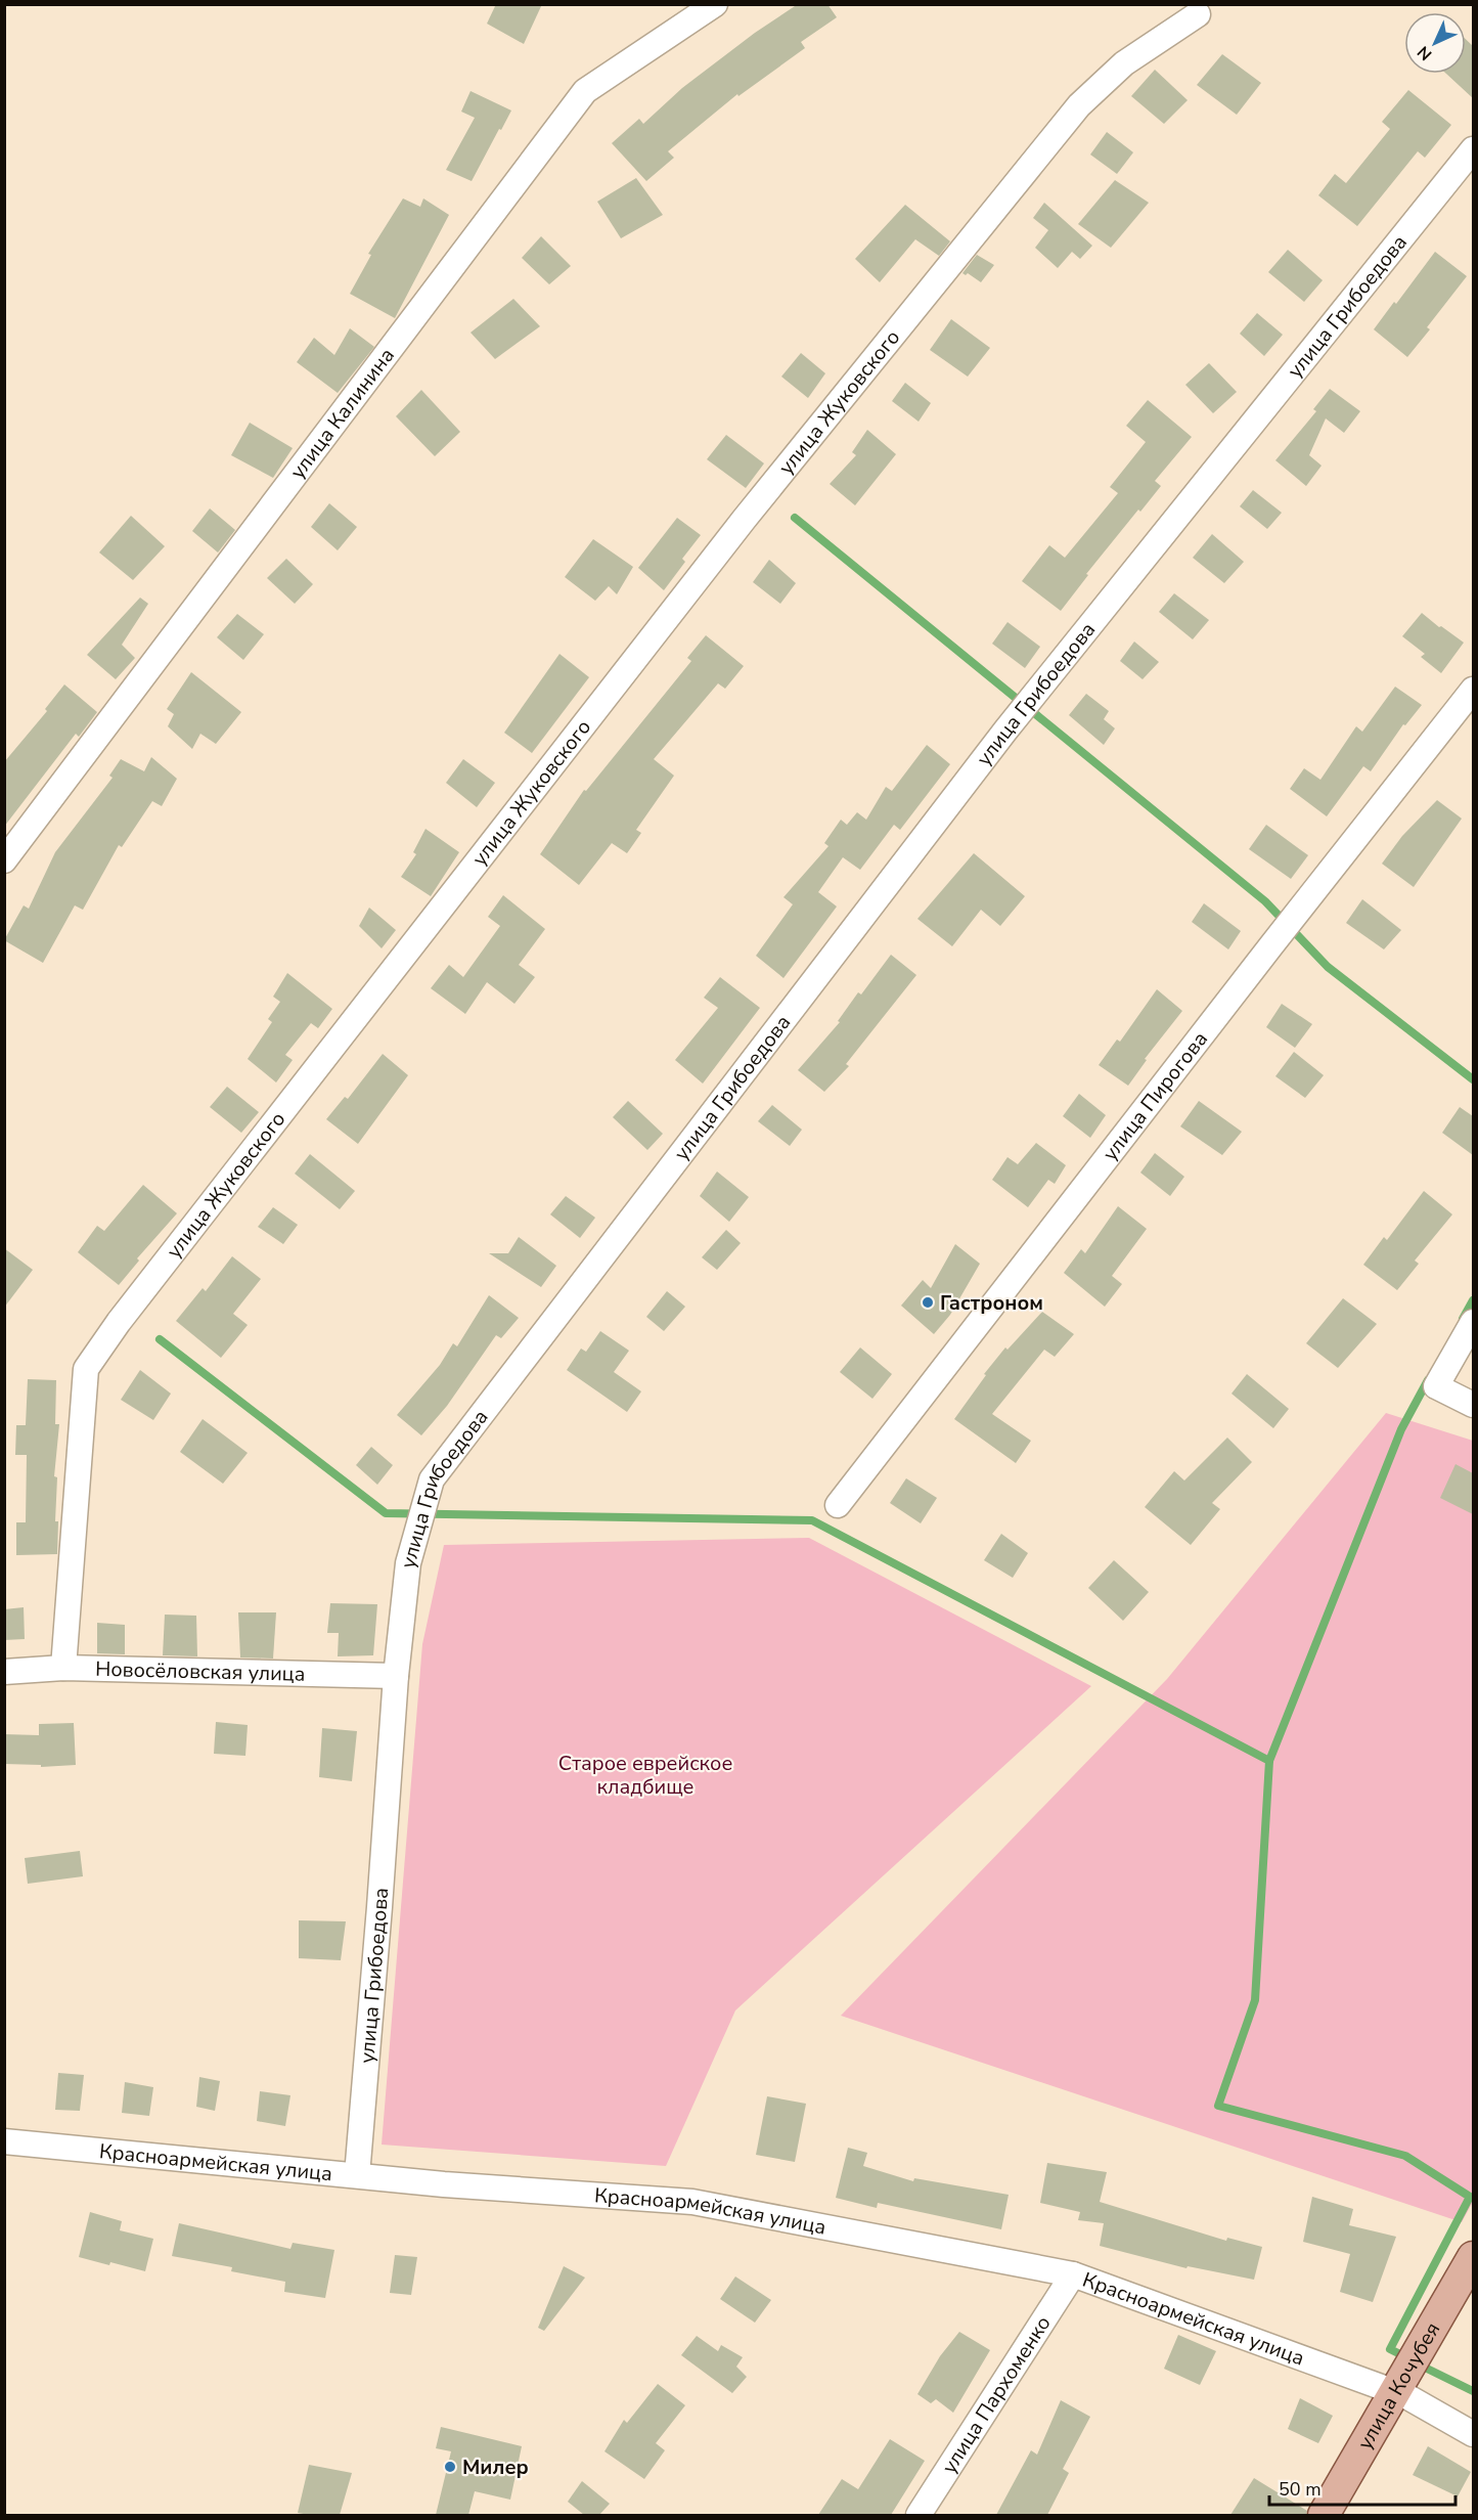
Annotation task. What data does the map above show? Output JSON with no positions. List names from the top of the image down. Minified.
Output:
{"streets":{"main road":["улица Кочубея"],"street":["улица Грибоедова","улица Жуковского","улица Калинина","улица Пирогова","Новосёловская улица","Красноармейская улица","улица Пархоменко"]},"crossings":[["улица Грибоедова","Новосёловская улица"],["улица Грибоедова","Красноармейская улица"],["улица Жуковского","Новосёловская улица"],["Красноармейская улица","улица Кочубея"],["Красноармейская улица","улица Пархоменко"]],"parks":["Старое еврейское кладбище"],"places":["Гастроном","Милер"],"scale_bar":"50 m","north":"bottom left"}
